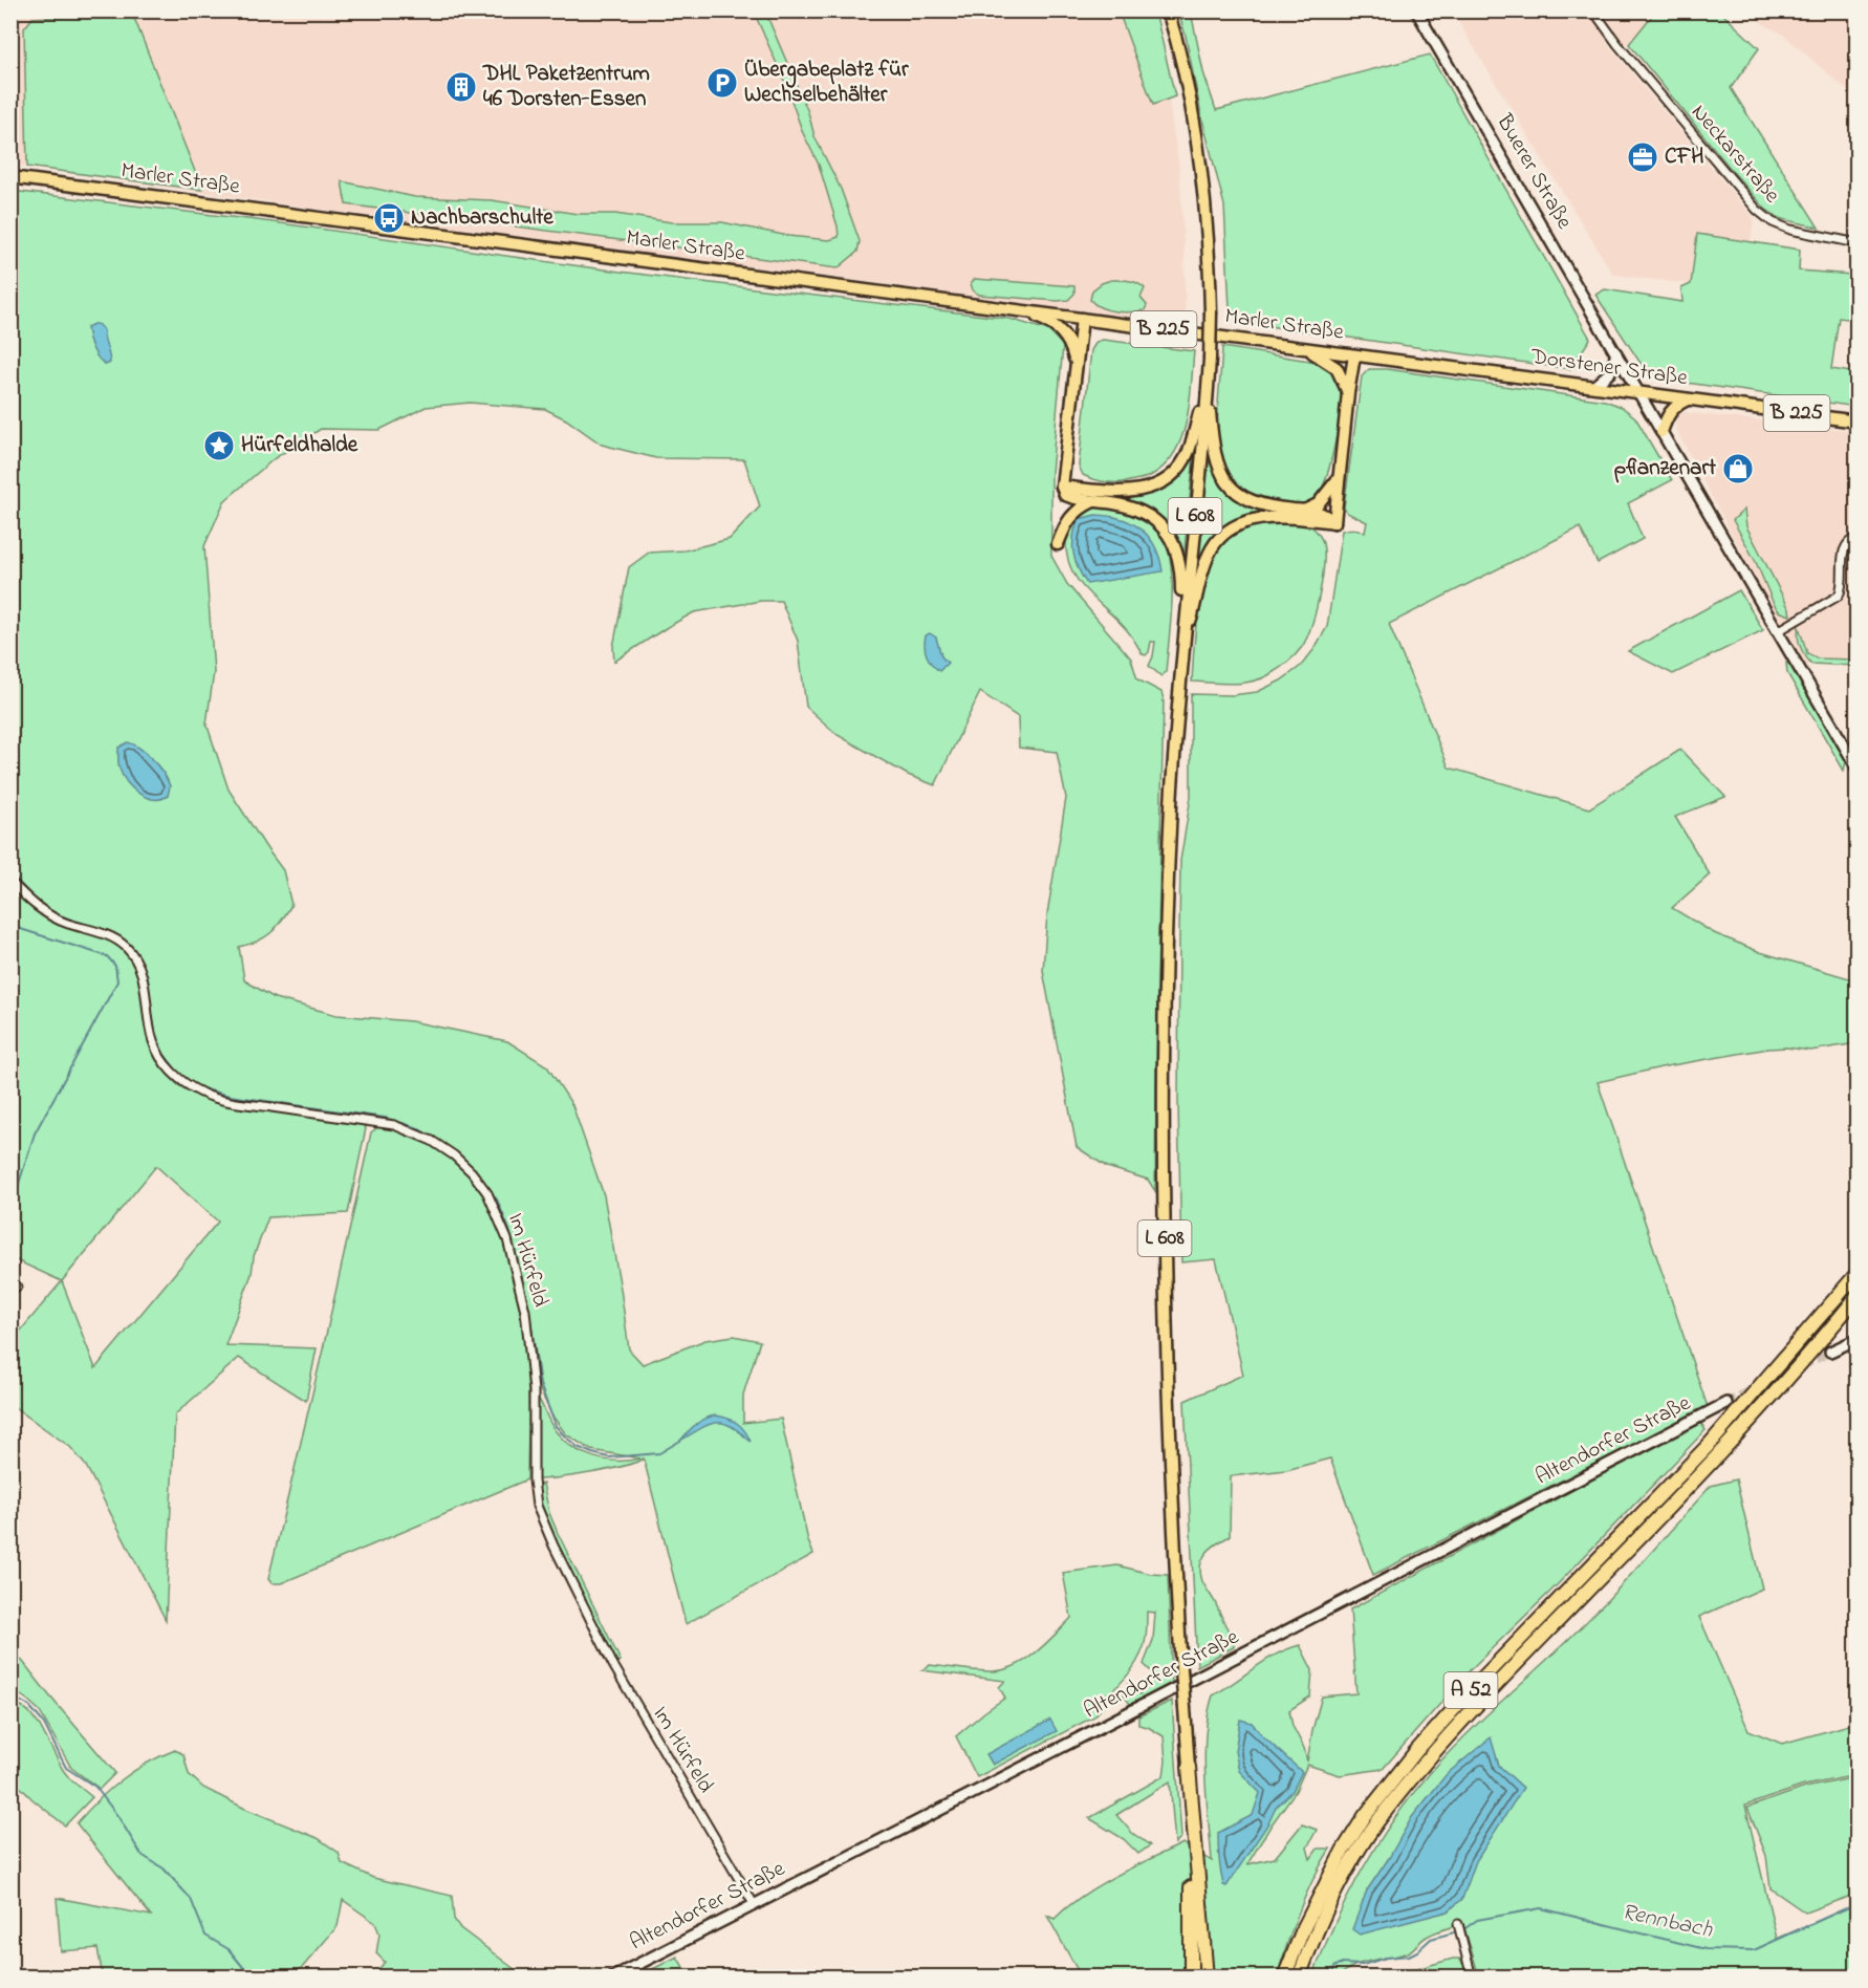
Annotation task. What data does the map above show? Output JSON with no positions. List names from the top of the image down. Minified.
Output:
{"streets":{"highway":["A 52"],"main road":["Marler Straße","B 225","Dorstener Straße","L 608"],"street":["Neckarstraße","Buerer Straße","Im Hürfeld","Altendorfer Straße"]},"crossings":[["Buerer Straße","Dorstener Straße"],["Marler Straße","Dorstener Straße"],["Im Hürfeld","Altendorfer Straße"]],"water":["Rennbach"],"places":{"parking":["Übergabeplatz für Wechselbehälter"],"building":["DHL Paketzentrum 46 Dorsten-Essen"],"office":["CFH"],"bus stop":["Nachbarschulte"],"place":["Hürfeldhalde"],"shop":["pflanzenart"]}}
